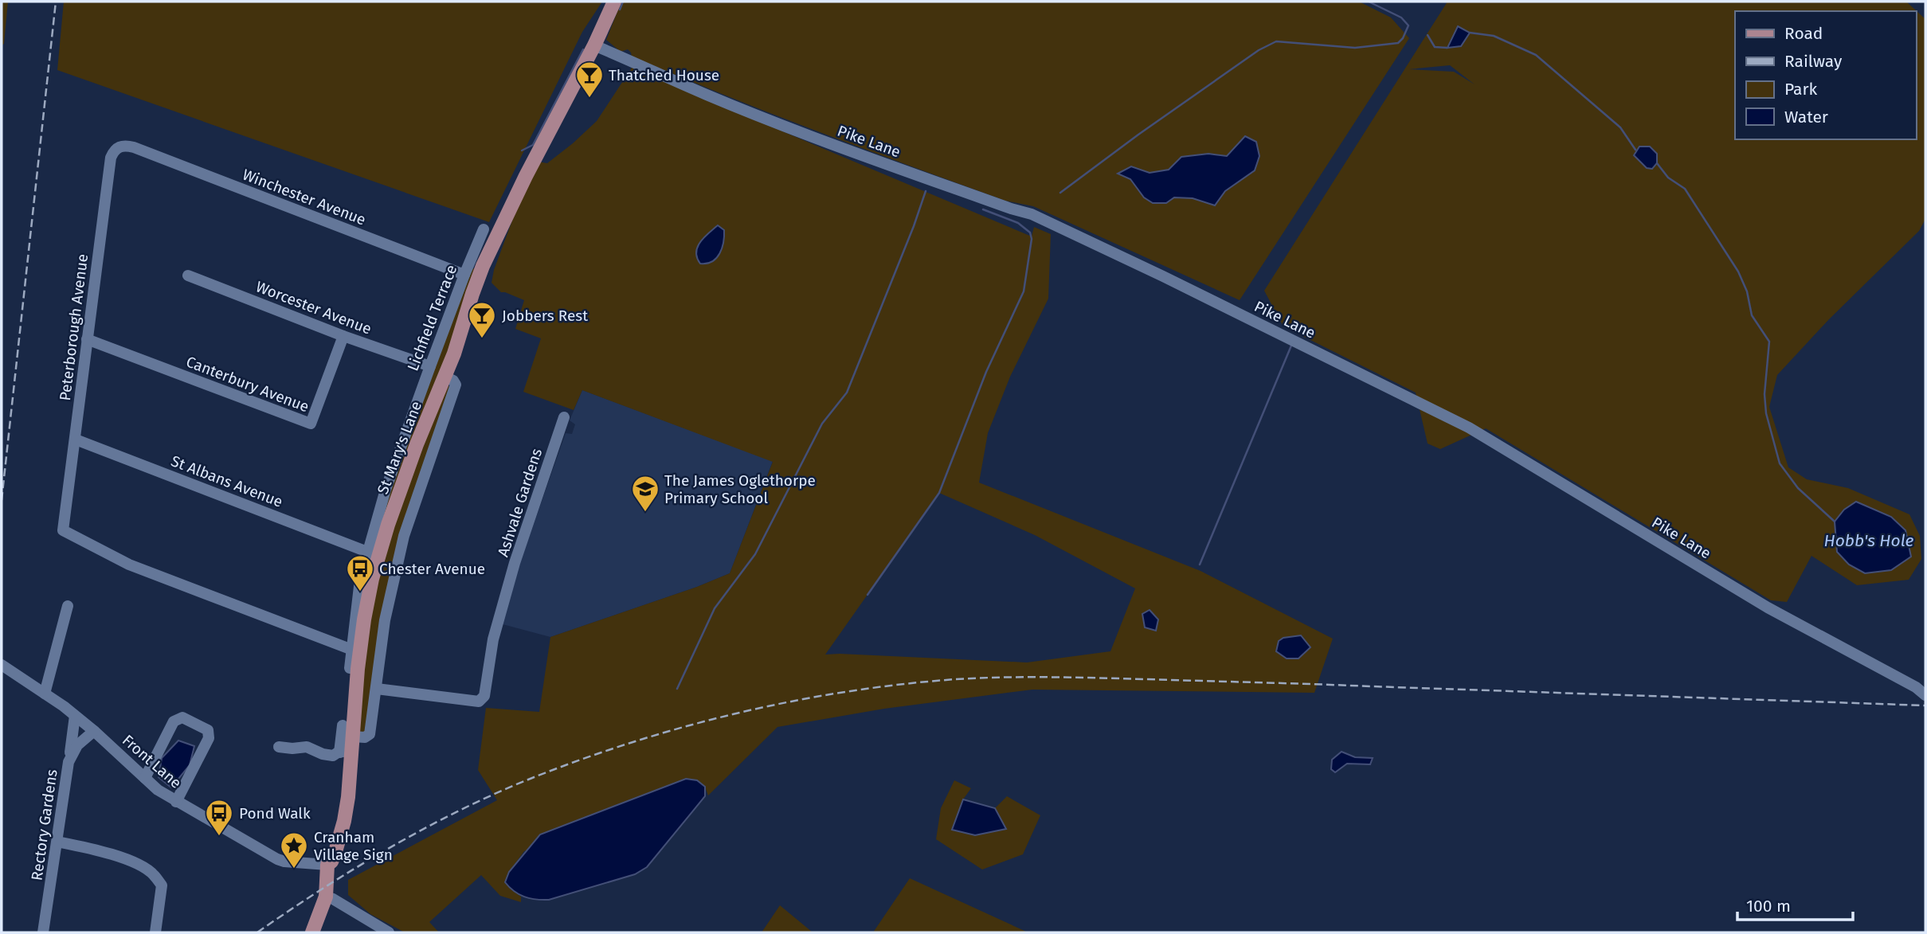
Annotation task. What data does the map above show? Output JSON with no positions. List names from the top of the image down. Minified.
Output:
{"streets":{"main road":["St Mary's Lane"],"street":["Pike Lane","Winchester Avenue","Worcester Avenue","Lichfield Terrace","Peterborough Avenue","Canterbury Avenue","St Albans Avenue","Ashvale Gardens","Front Lane","Rectory Gardens"]},"crossings":[["Pike Lane","St Mary's Lane"],["Winchester Avenue","Lichfield Terrace"],["Winchester Avenue","Peterborough Avenue"],["Worcester Avenue","Lichfield Terrace"],["Worcester Avenue","Canterbury Avenue"],["Lichfield Terrace","Peterborough Avenue"],["Lichfield Terrace","St Mary's Lane"],["Lichfield Terrace","St Albans Avenue"],["Peterborough Avenue","Canterbury Avenue"],["Peterborough Avenue","St Albans Avenue"],["St Mary's Lane","Front Lane"],["Front Lane","Rectory Gardens"]],"water":["Hobb's Hole"],"places":{"bar":["Thatched House","Jobbers Rest"],"school or university":["The James Oglethorpe Primary School"],"bus stop":["Chester Avenue","Pond Walk"],"place":["Cranham Village Sign"]},"legend":["Road","Railway","Park","Water"],"scale_bar":"100 m"}
